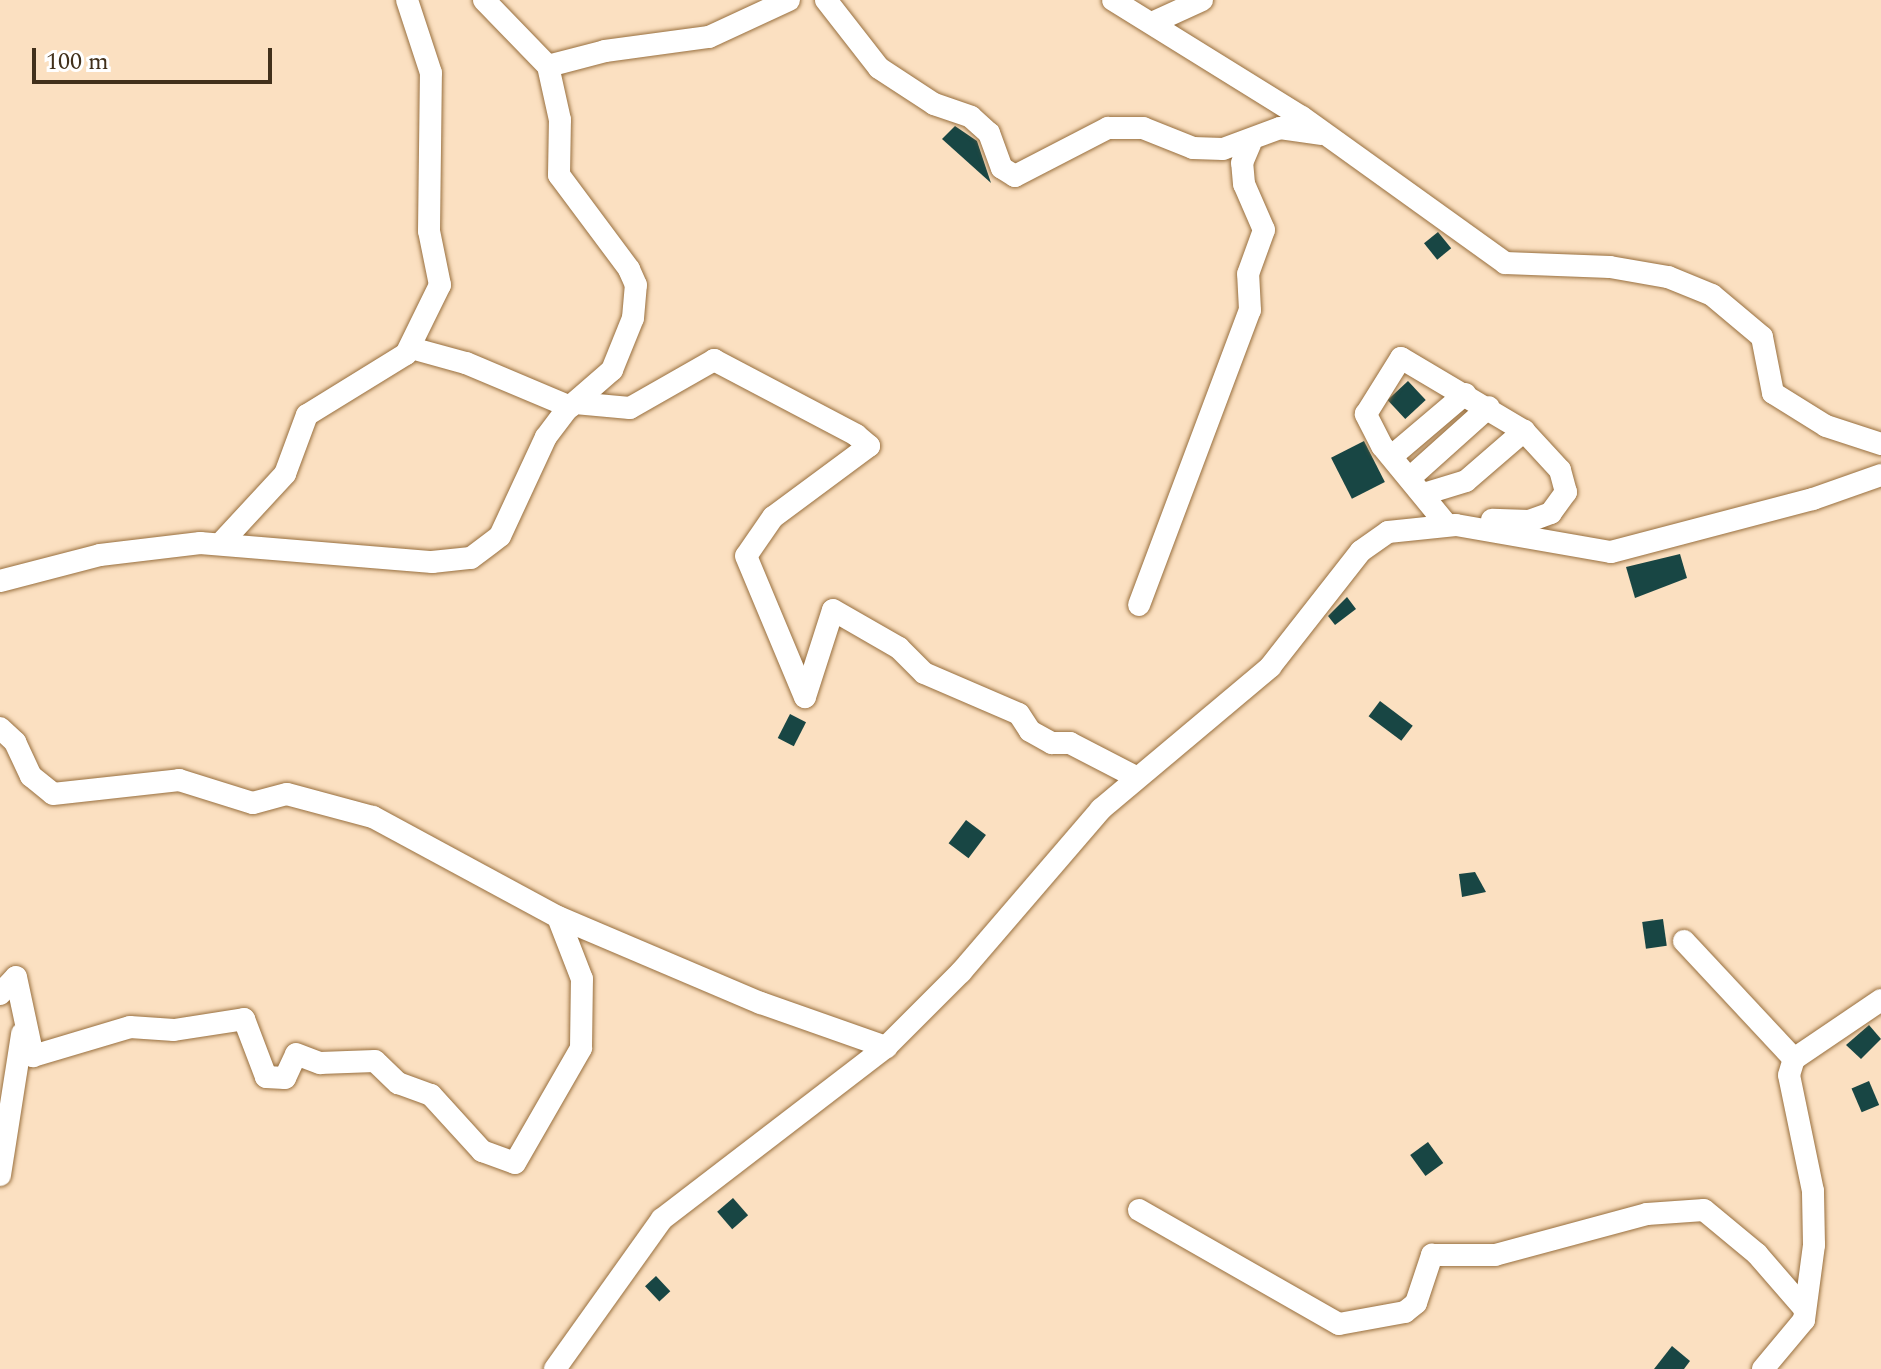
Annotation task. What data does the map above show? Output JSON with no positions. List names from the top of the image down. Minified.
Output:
{"scale_bar":"100 m"}
